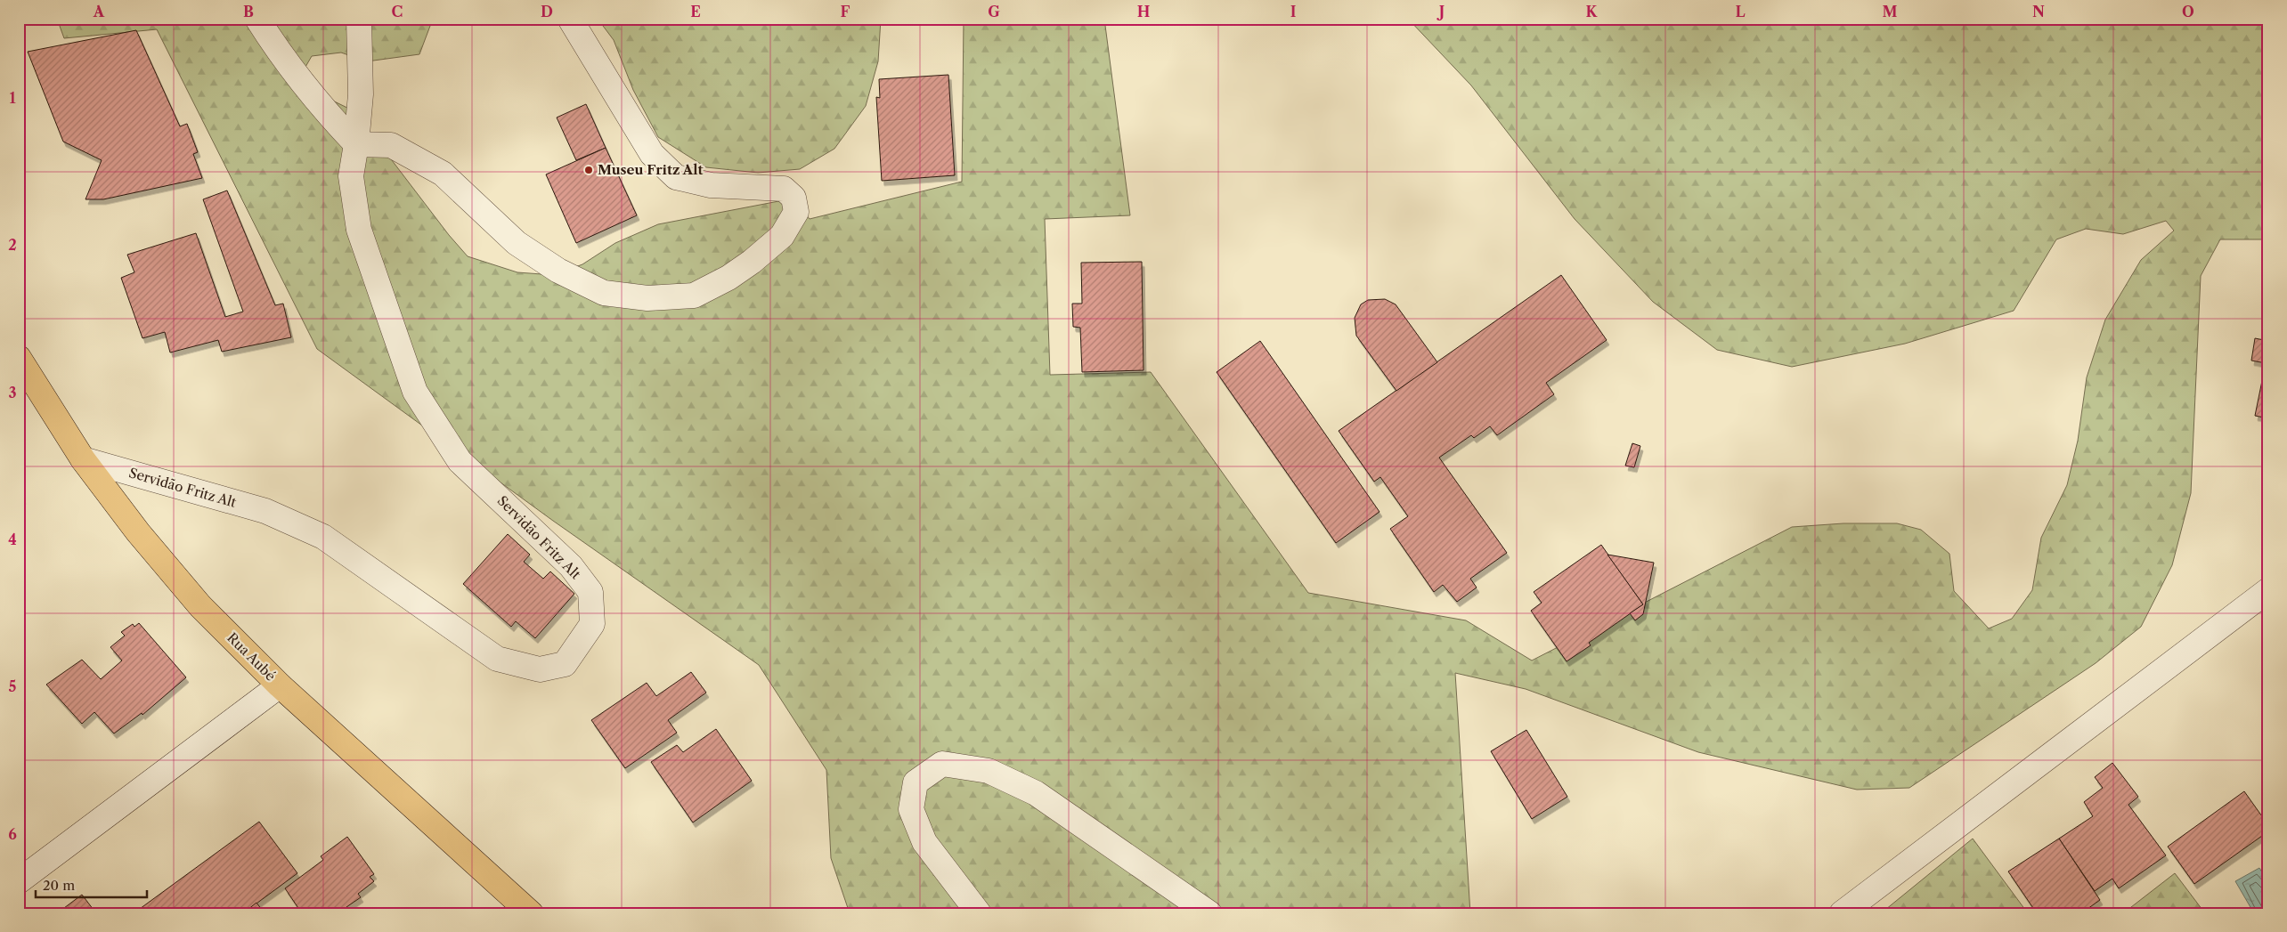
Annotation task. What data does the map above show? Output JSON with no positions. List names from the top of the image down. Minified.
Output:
{"streets":{"main road":["Rua Aubé"],"street":["Servidão Fritz Alt"]},"crossings":[["Servidão Fritz Alt","Rua Aubé"]],"places":["Museu Fritz Alt"],"scale_bar":"20 m","grid":{"columns":["A","B","C","D","E","F","G","H","I","J","K","L","M","N","O"],"rows":["1","2","3","4","5","6"]}}
